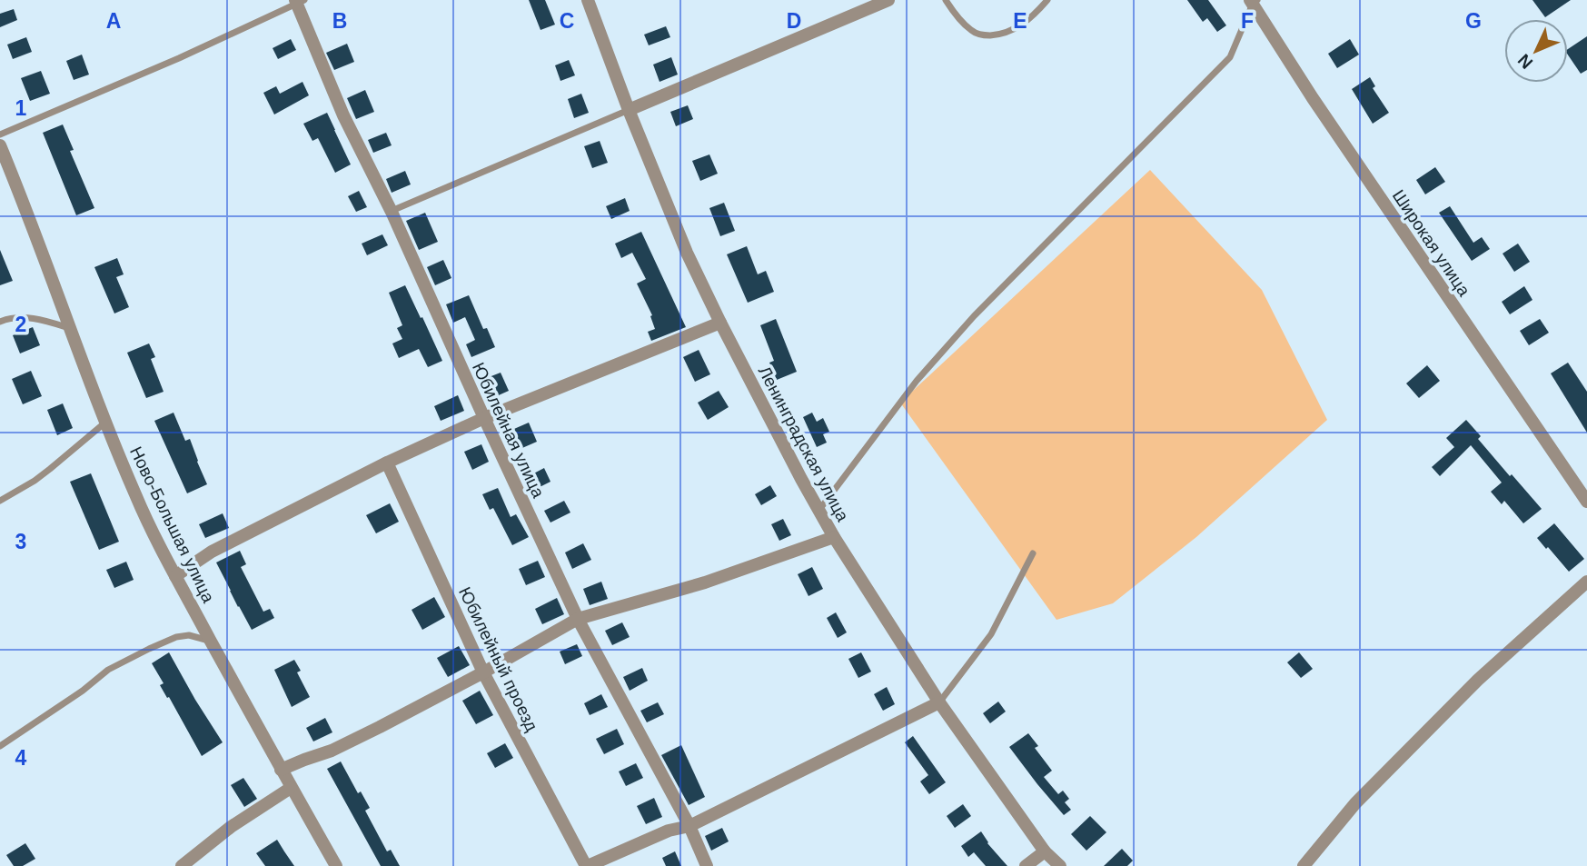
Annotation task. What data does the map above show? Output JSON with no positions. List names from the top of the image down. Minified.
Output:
{"streets":{"street":["Широкая улица","Юбилейная улица","Ленинградская улица","Ново-Большая улица","Юбилейный проезд"]},"north":"bottom left","grid":{"columns":["A","B","C","D","E","F","G"],"rows":["1","2","3","4"]}}
